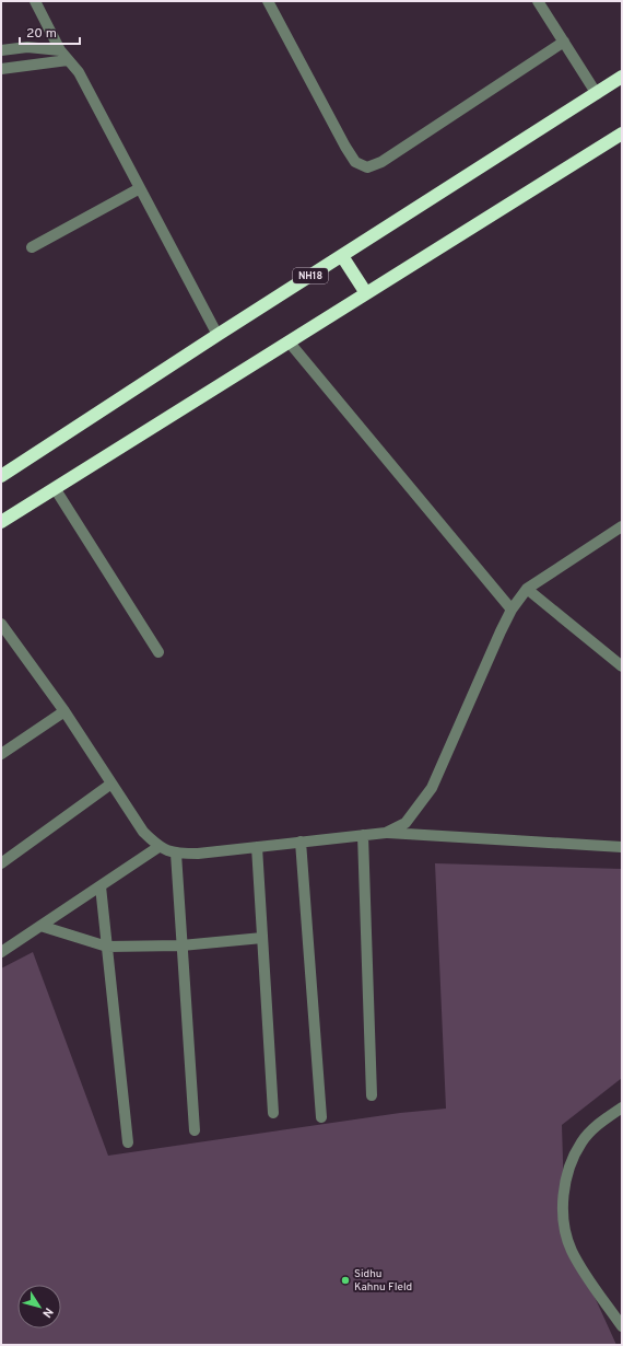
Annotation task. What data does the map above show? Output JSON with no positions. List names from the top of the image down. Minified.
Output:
{"streets":{"highway":["NH18"]},"places":["Sidhu Kahnu FIeld"],"scale_bar":"20 m","north":"bottom right"}
